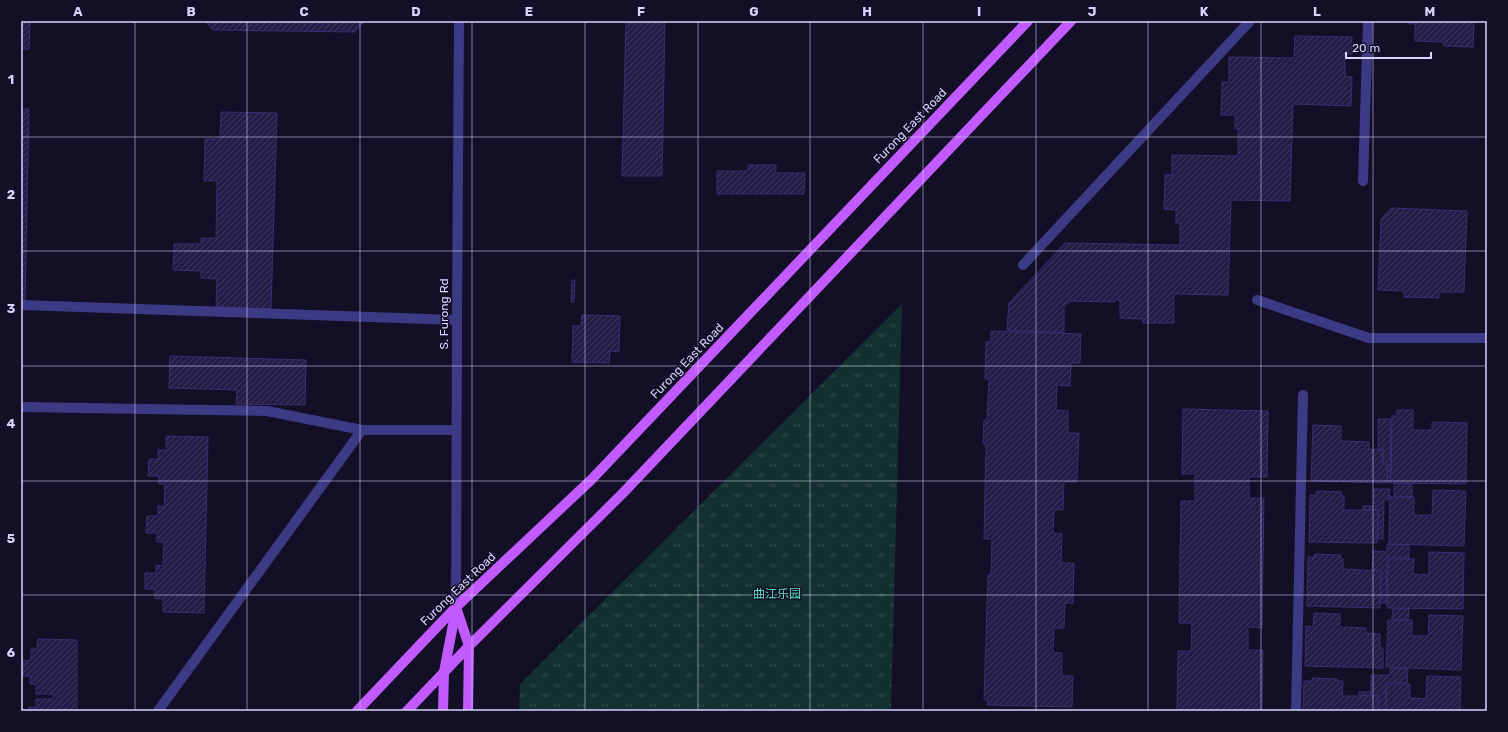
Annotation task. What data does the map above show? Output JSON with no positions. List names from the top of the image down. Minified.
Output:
{"streets":{"main road":["Furong East Road"],"street":["S. Furong Rd"]},"crossings":[["Furong East Road","S. Furong Rd"]],"parks":["曲江乐园"],"scale_bar":"20 m","grid":{"columns":["A","B","C","D","E","F","G","H","I","J","K","L","M"],"rows":["1","2","3","4","5","6"]}}
